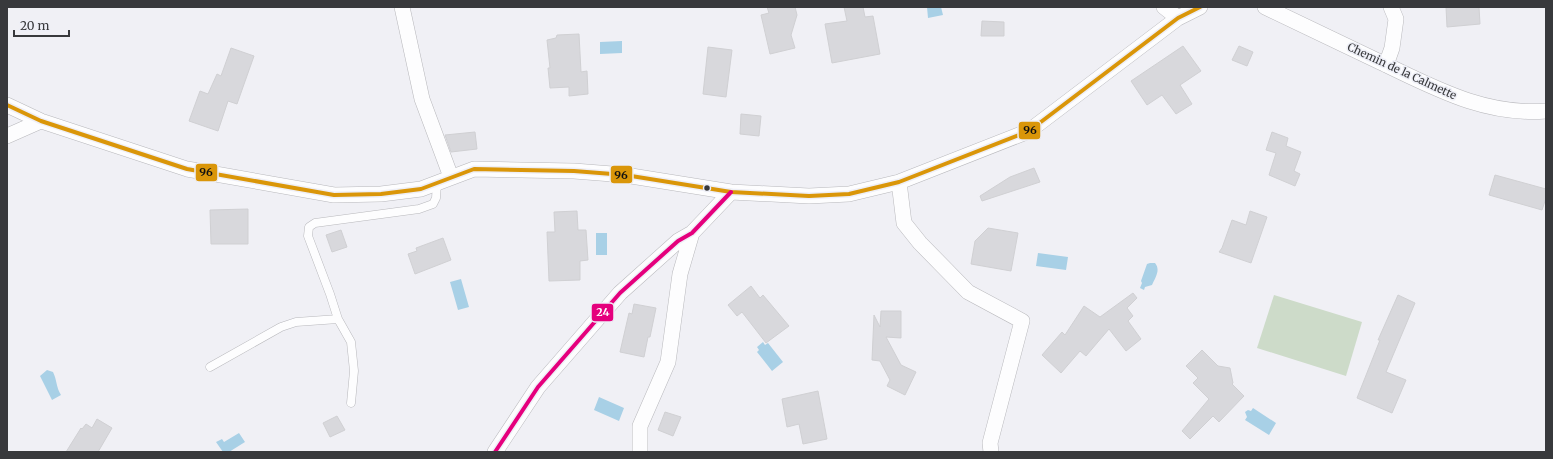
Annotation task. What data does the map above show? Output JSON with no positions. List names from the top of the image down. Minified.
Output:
{"streets":{"street":["Chemin de la Calmette"]},"lines":["transit line 96","transit line 24"],"scale_bar":"20 m"}
